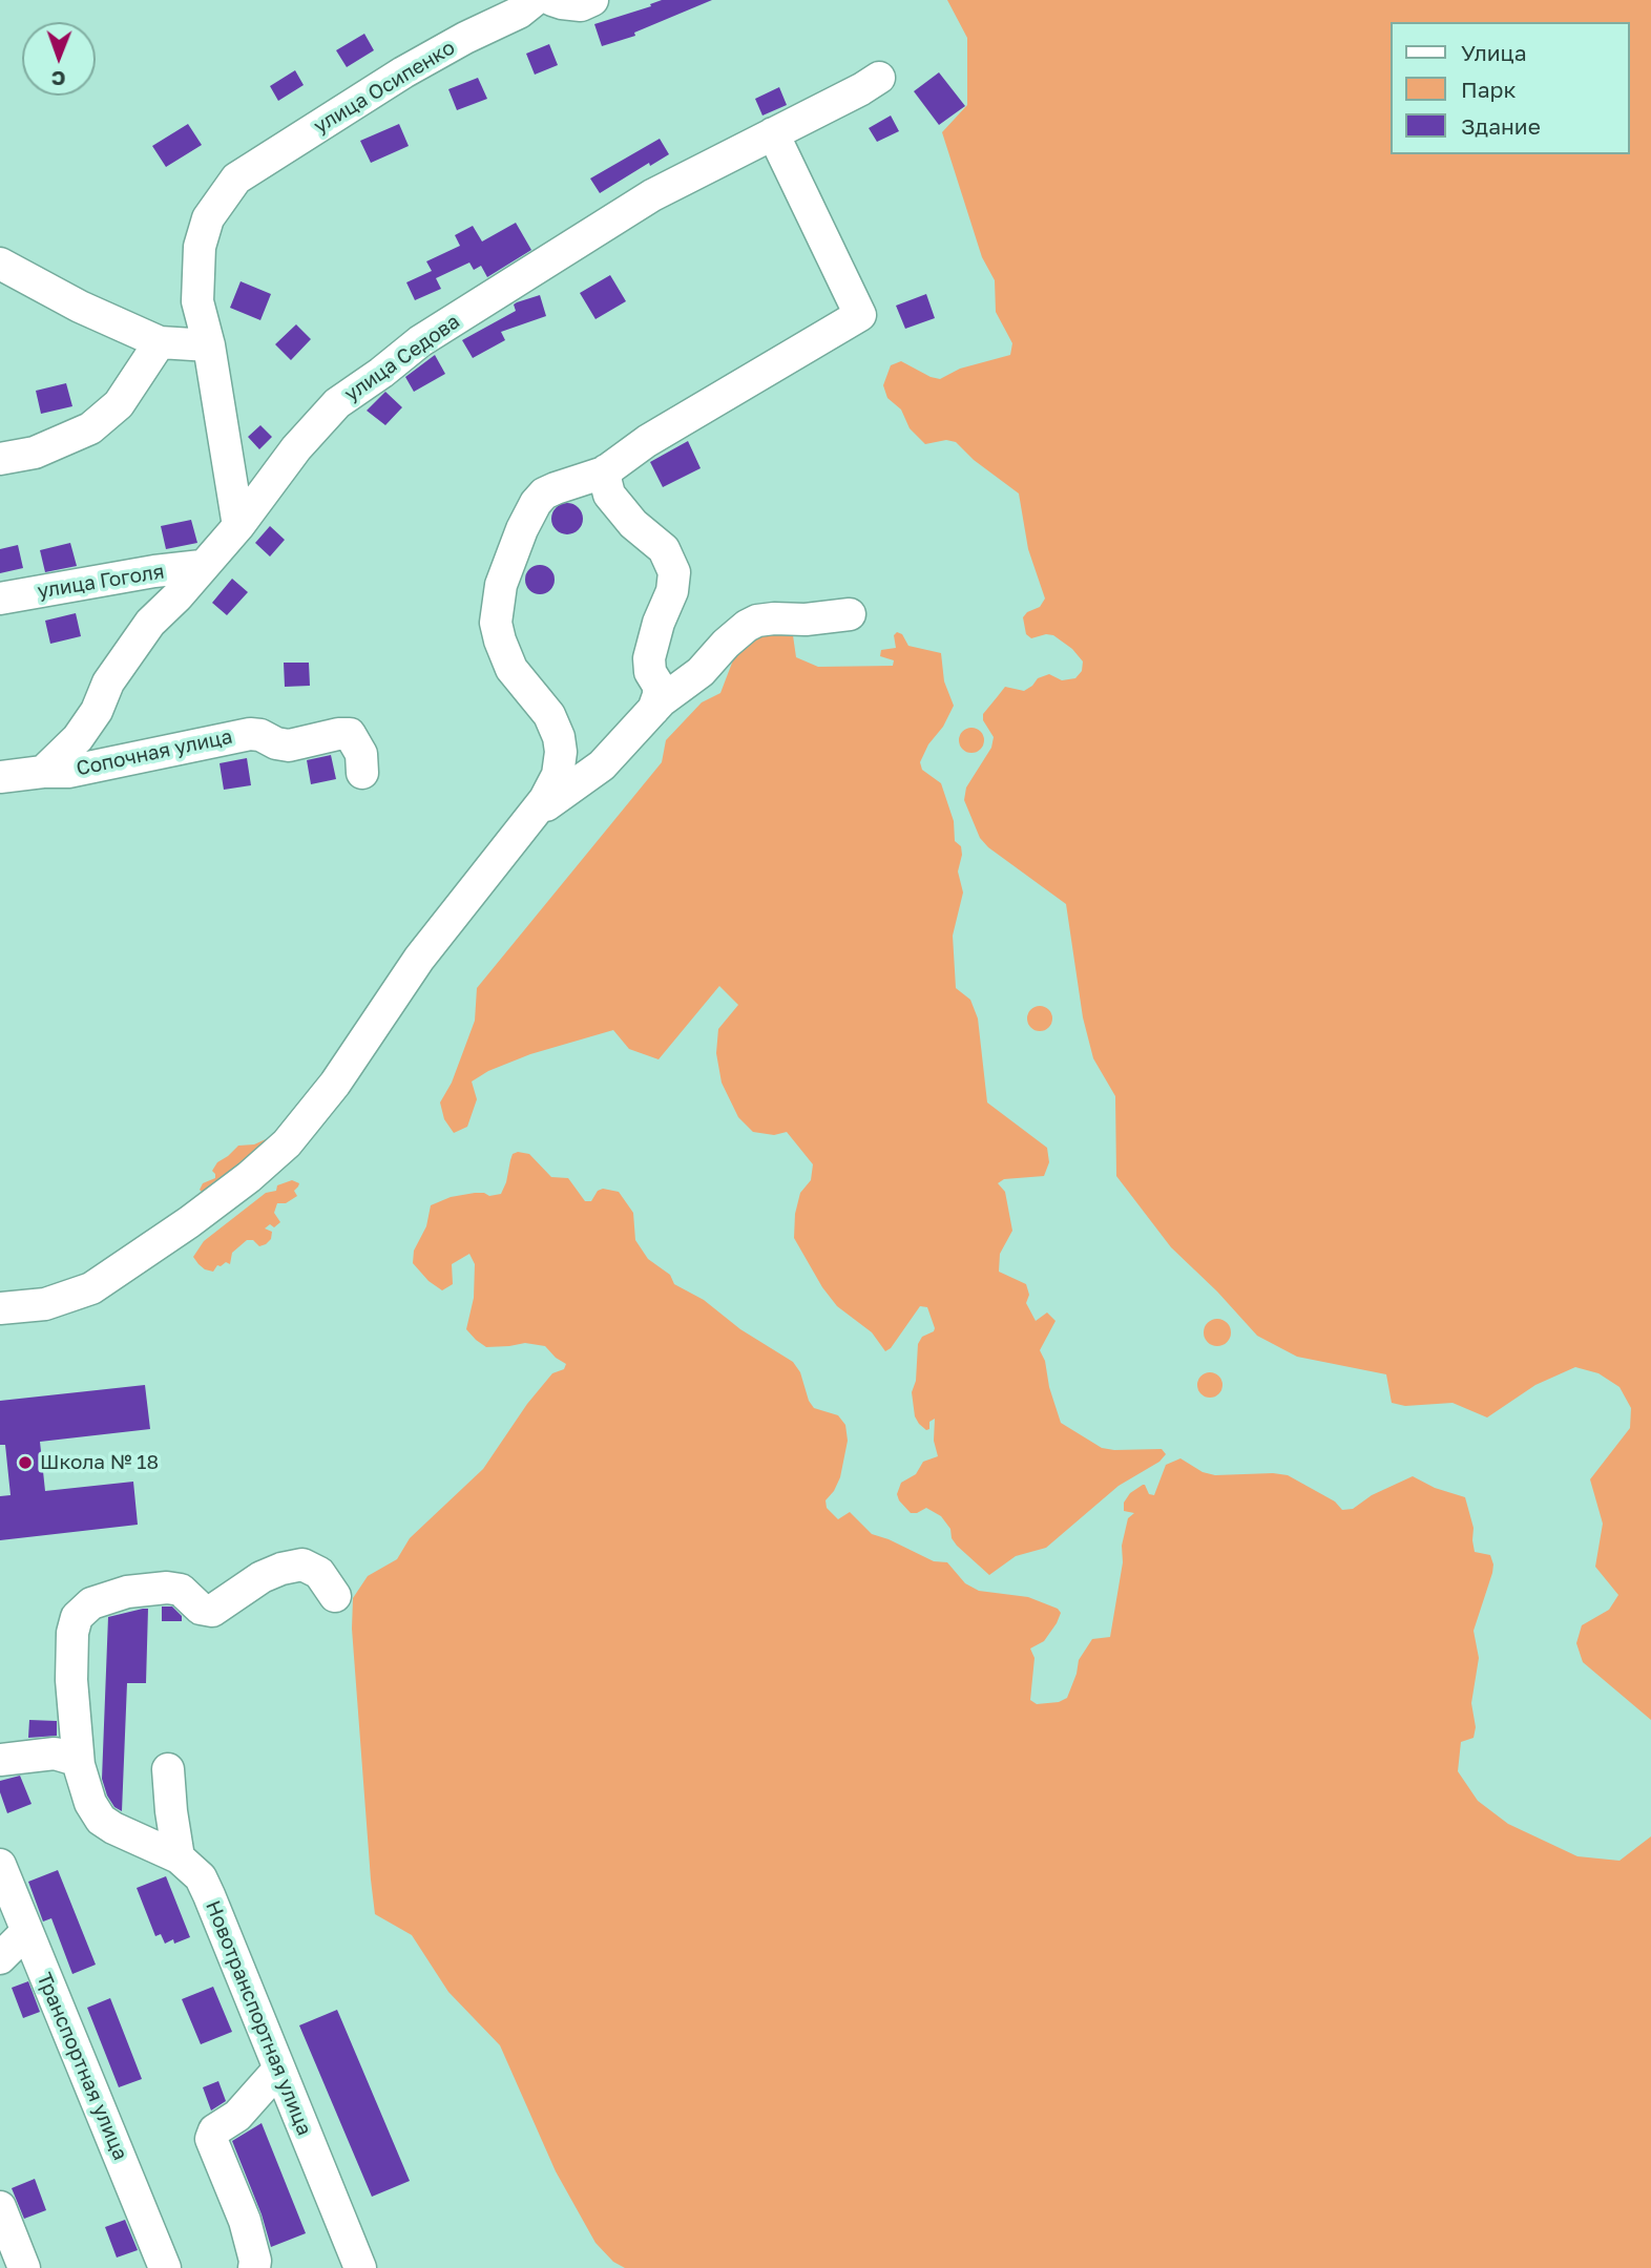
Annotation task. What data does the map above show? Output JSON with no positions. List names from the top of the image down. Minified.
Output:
{"streets":{"street":["улица Осипенко","улица Седова","улица Гоголя","Сопочная улица","Новотранспортная улица","Транспортная улица"]},"crossings":[["улица Седова","улица Гоголя"],["улица Седова","Сопочная улица"]],"places":["Школа № 18"],"legend":["Улица","Парк","Здание"],"north":"bottom"}
